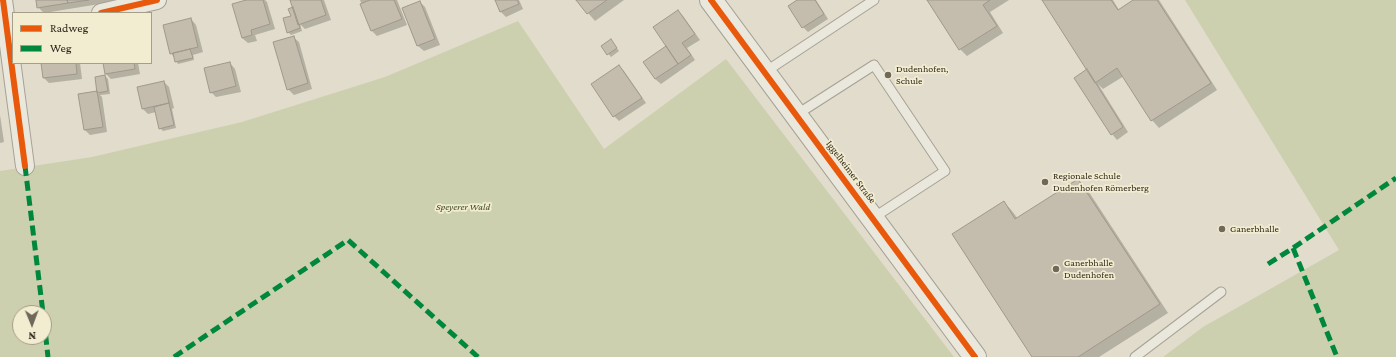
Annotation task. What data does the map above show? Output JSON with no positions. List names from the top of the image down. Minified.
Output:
{"streets":{"street":["Iggelheimer Straße"]},"parks":["Speyerer Wald"],"places":["Dudenhofen, Schule","Regionale Schule Dudenhofen Römerberg","Ganerbhalle","Ganerbhalle Dudenhofen"],"legend":["Radweg","Weg"],"north":"bottom"}
